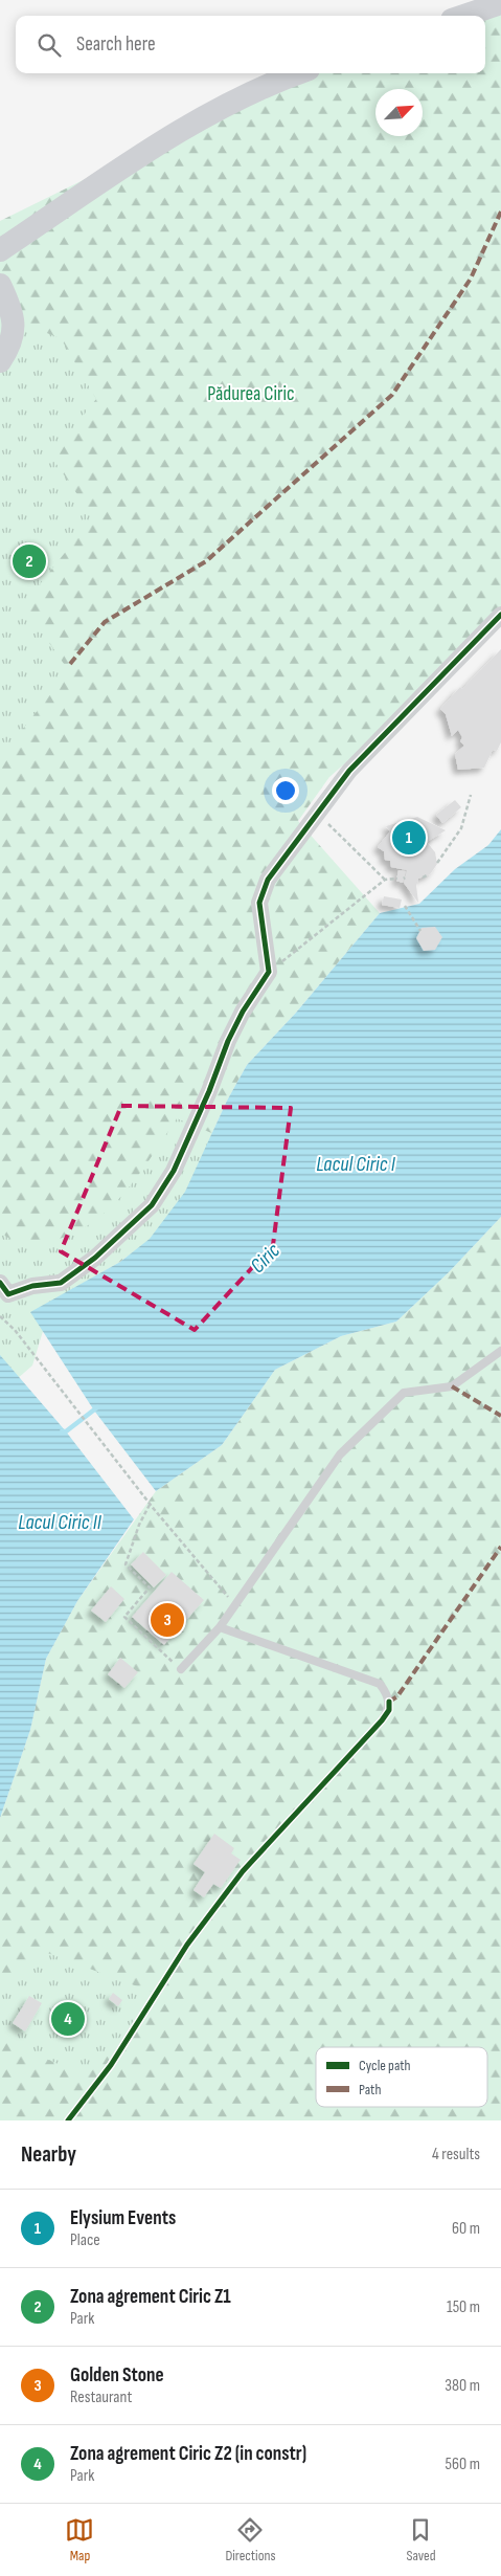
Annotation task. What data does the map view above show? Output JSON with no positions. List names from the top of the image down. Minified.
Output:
{"water":["Lacul Ciric I","Ciric","Lacul Ciric II"],"parks":["Pădurea Ciric"],"legend":["Cycle path","Path"],"north":"top right","page":{"search":"Search here","pins":["2","1","3","4"],"heading":["Nearby","4 results"],"list":[{"mark":"1","name":"Elysium Events","note":"Place","value":"60 m"},{"mark":"2","name":"Zona agrement Ciric Z1","note":"Park","value":"150 m"},{"mark":"3","name":"Golden Stone","note":"Restaurant","value":"380 m"},{"mark":"4","name":"Zona agrement Ciric Z2 (in constr)","note":"Park","value":"560 m"}],"nav":["Map","Directions","Saved"]}}
